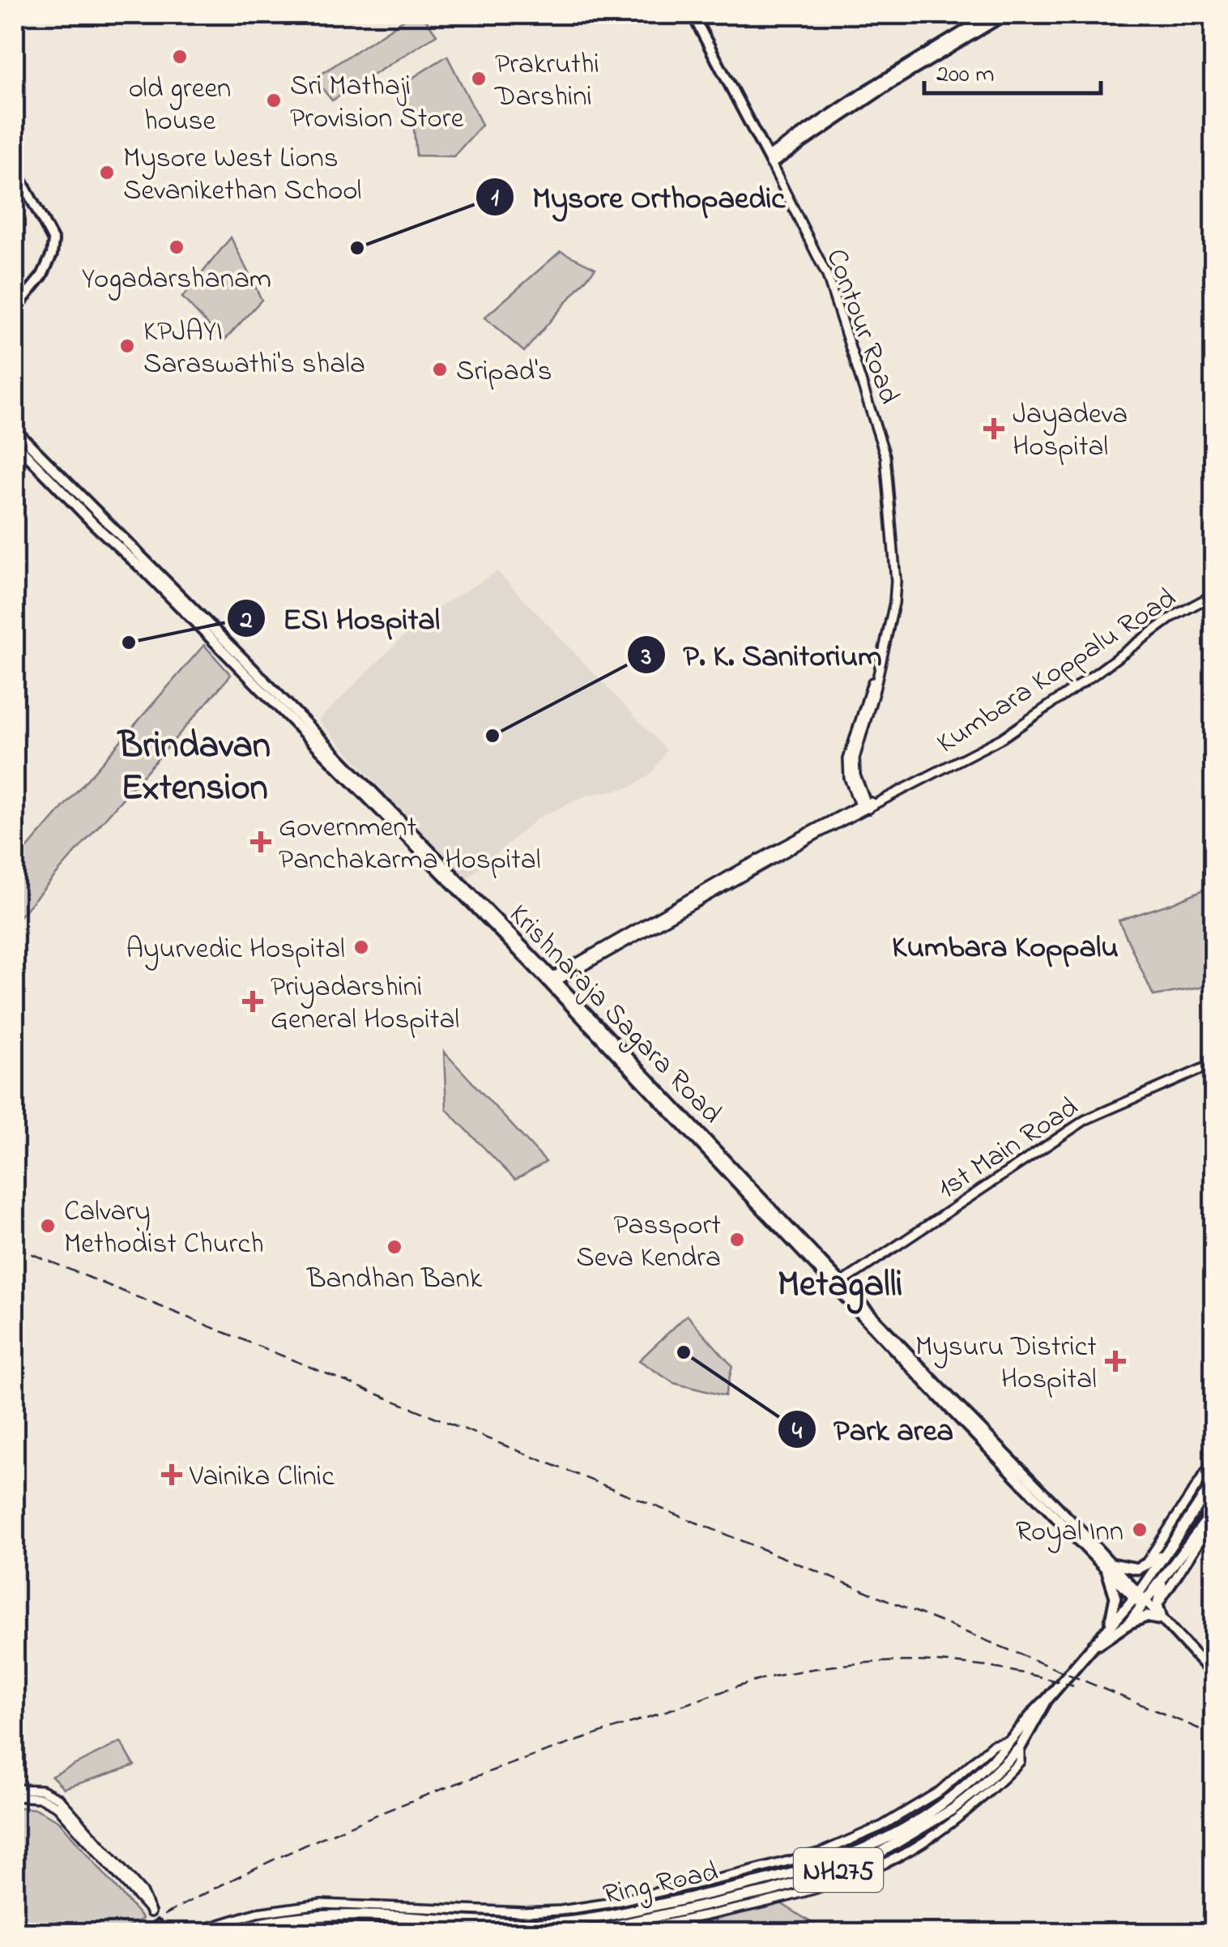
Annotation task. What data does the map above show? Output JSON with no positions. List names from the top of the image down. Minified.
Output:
{"streets":{"highway":["NH275","Ring Road"],"main road":["Contour Road","Krishnaraja Sagara Road"],"street":["Kumbara Koppalu Road","1st Main Road"]},"crossings":[["Contour Road","Kumbara Koppalu Road"],["Kumbara Koppalu Road","Krishnaraja Sagara Road"],["Krishnaraja Sagara Road","1st Main Road"],["Krishnaraja Sagara Road","Ring Road"]],"districts":["Brindavan Extension","Kumbara Koppalu","Metagalli"],"places":{"other":["old green house","Prakruthi Darshini","Sri Mathaji Provision Store","Mysore West Lions Sevanikethan School","Yogadarshanam","Mysore Orthopaedic","KPJAYI Saraswathi's shala","Sripad's","ESI Hospital","P. K. Sanitorium","Ayurvedic Hospital","Calvary Methodist Church","Passport Seva Kendra","Bandhan Bank","Park area","Royal Inn"],"health":["Jayadeva Hospital","Government Panchakarma Hospital","Priyadarshini General Hospital","Mysuru District Hospital","Vainika Clinic"]},"scale_bar":"200 m"}
